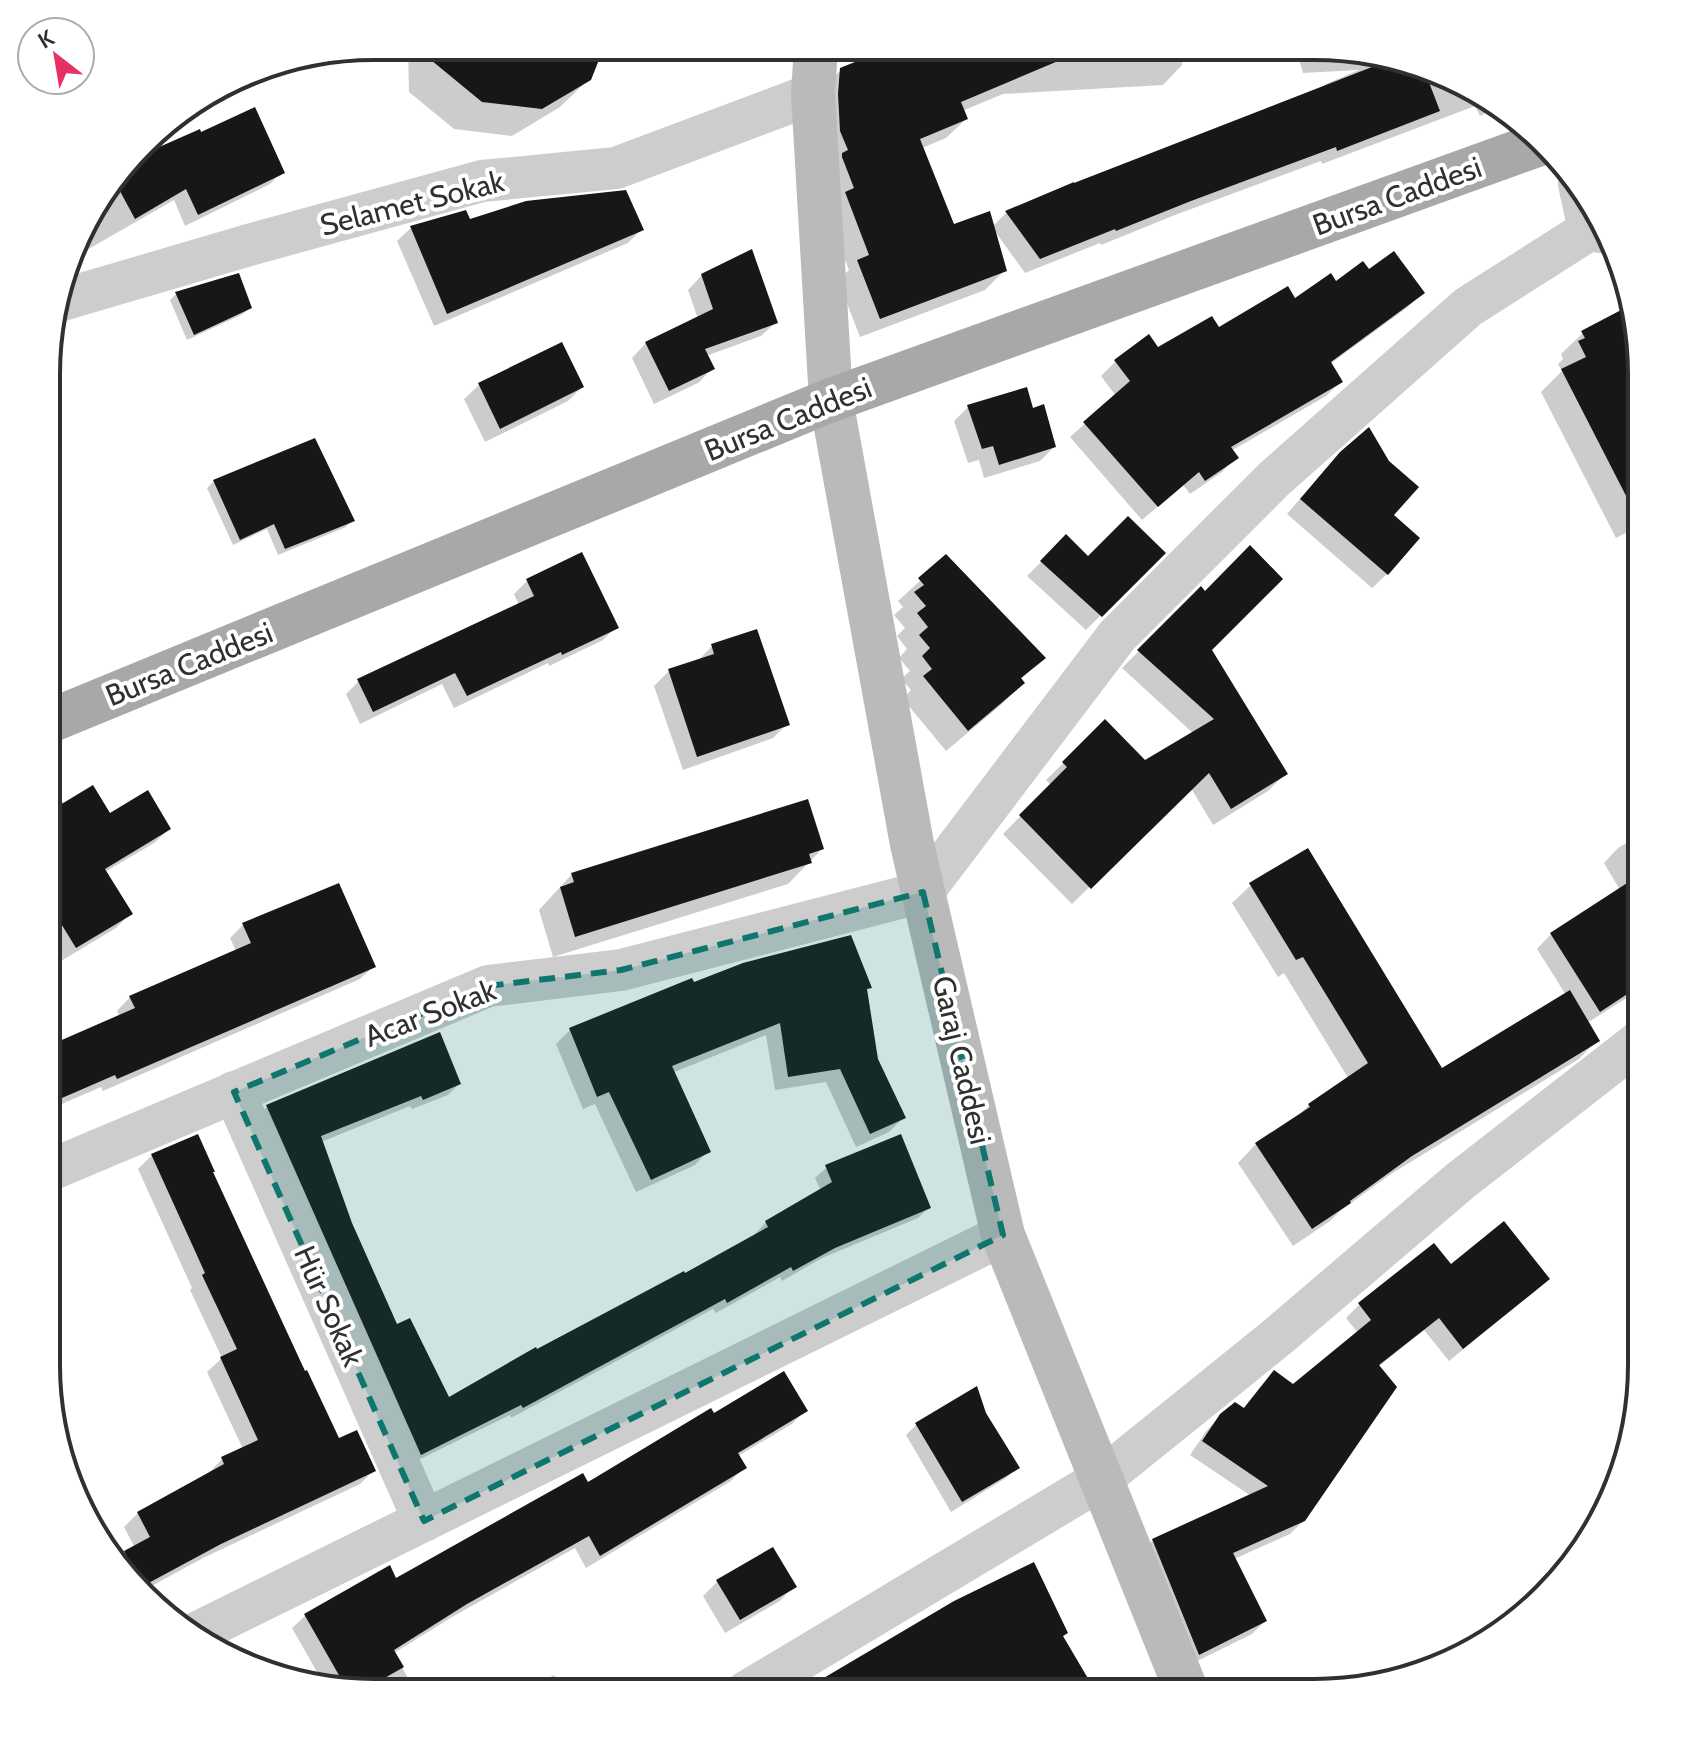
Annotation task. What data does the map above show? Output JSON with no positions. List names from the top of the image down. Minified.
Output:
{"streets":{"main road":["Bursa Caddesi"],"street":["Selamet Sokak","Acar Sokak","Garaj Caddesi","Hür Sokak"]},"crossings":[["Bursa Caddesi","Garaj Caddesi"],["Selamet Sokak","Garaj Caddesi"],["Acar Sokak","Garaj Caddesi"],["Acar Sokak","Hür Sokak"]],"north":"top left"}
